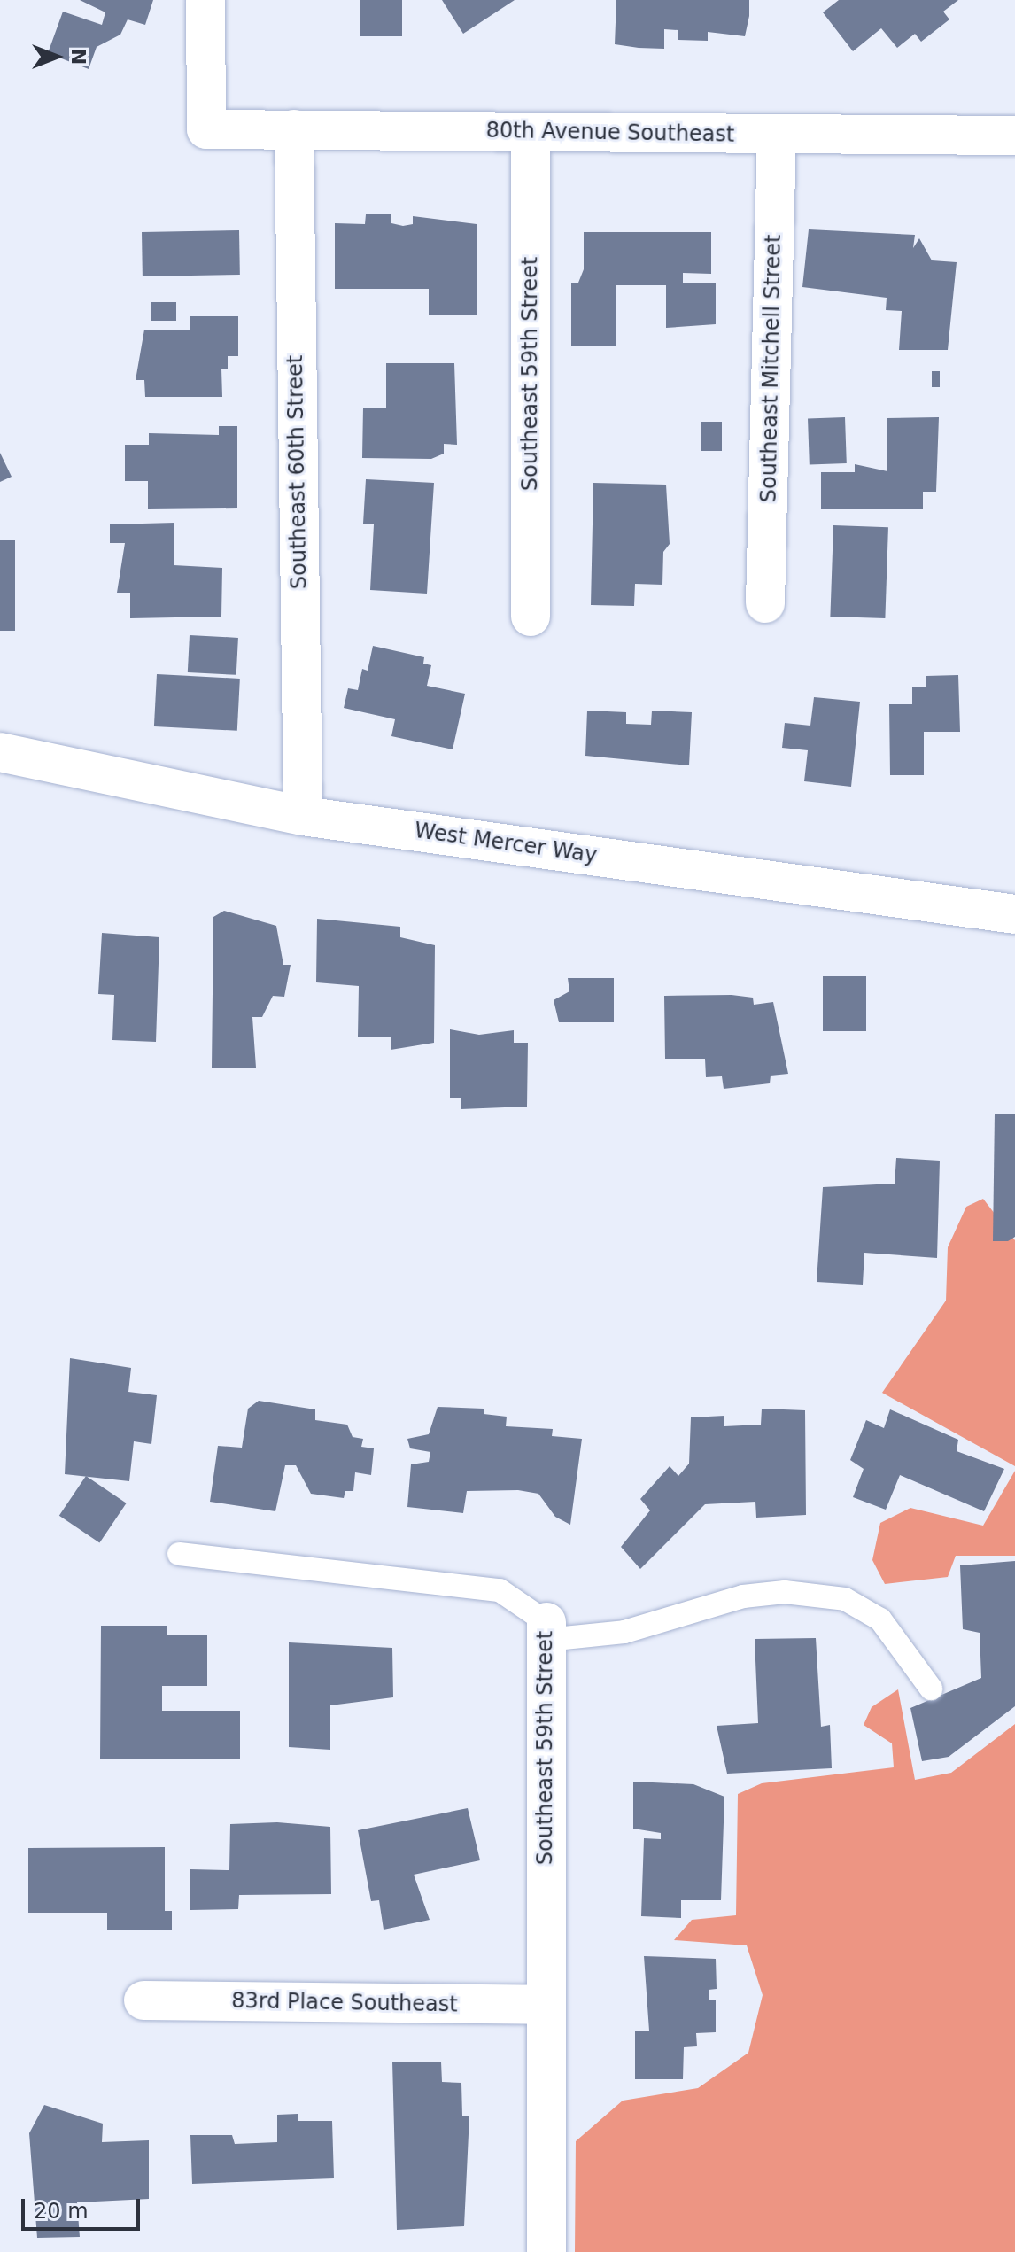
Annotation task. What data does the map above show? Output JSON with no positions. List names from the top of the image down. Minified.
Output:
{"streets":{"street":["80th Avenue Southeast","Southeast Mitchell Street","Southeast 59th Street","Southeast 60th Street","West Mercer Way","83rd Place Southeast"]},"crossings":[["80th Avenue Southeast","Southeast Mitchell Street"],["80th Avenue Southeast","Southeast 59th Street"],["80th Avenue Southeast","Southeast 60th Street"],["Southeast 59th Street","83rd Place Southeast"],["Southeast 60th Street","West Mercer Way"]],"scale_bar":"20 m","north":"right"}
